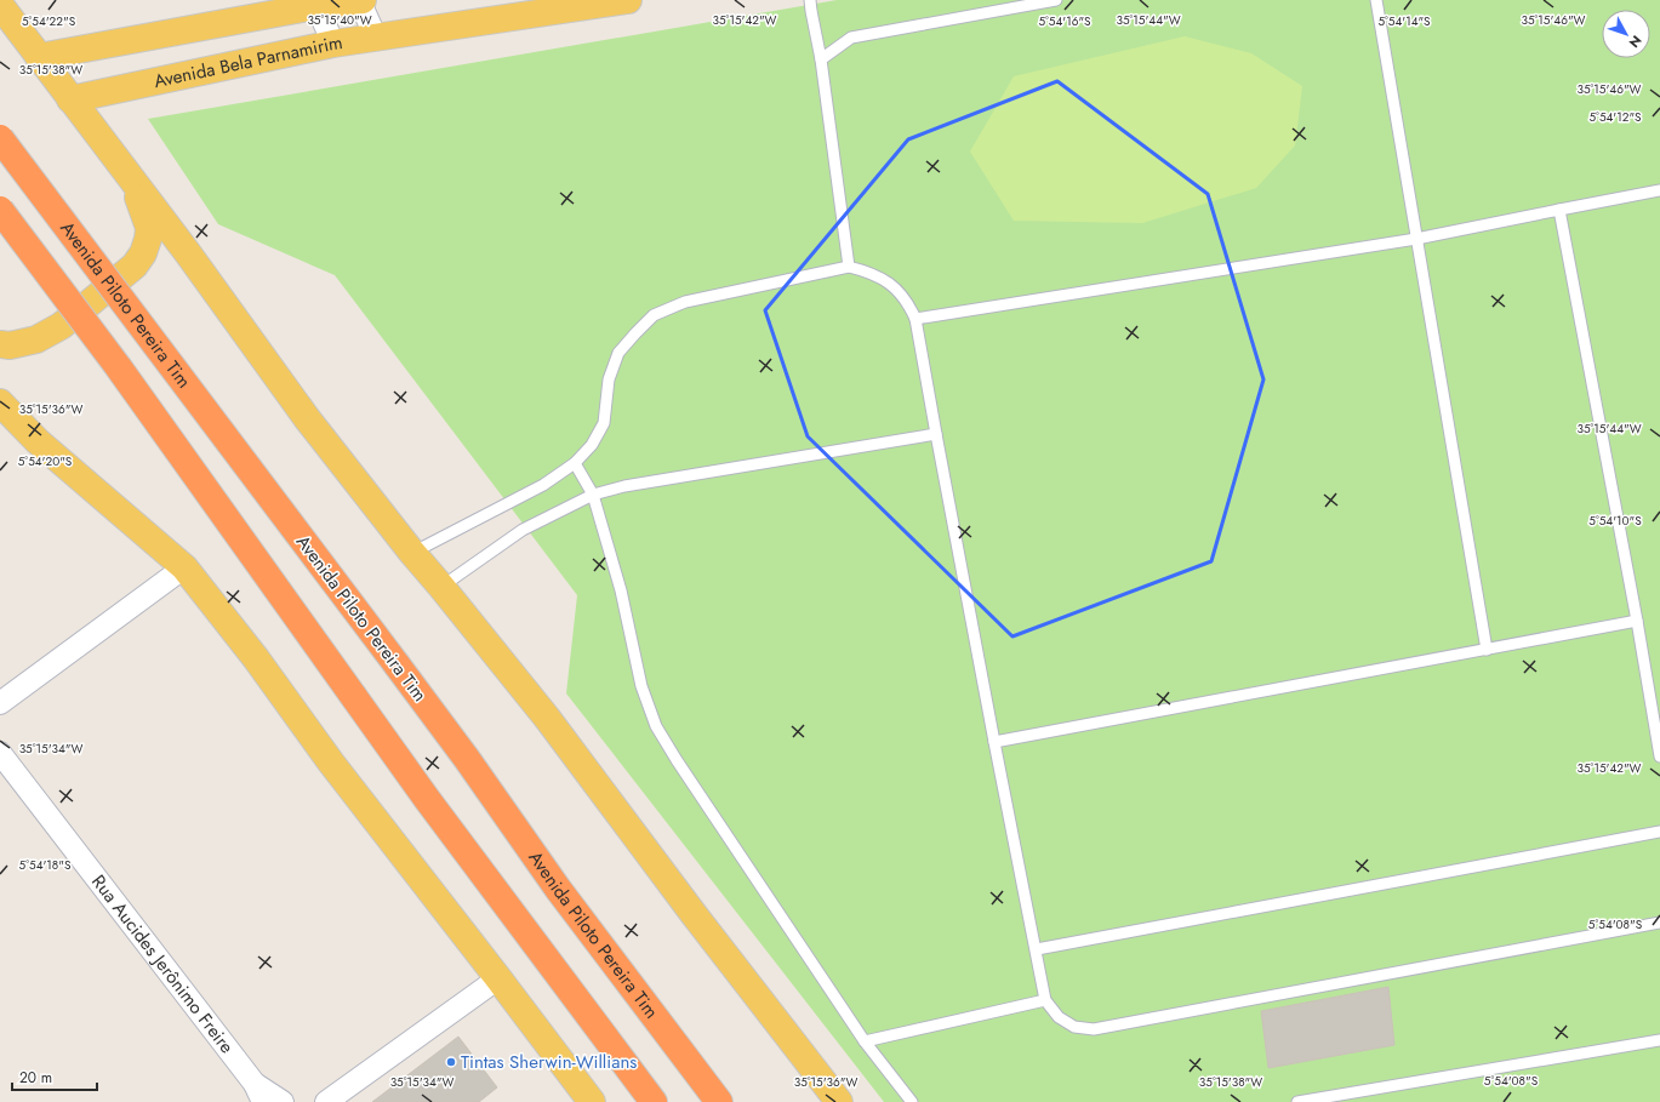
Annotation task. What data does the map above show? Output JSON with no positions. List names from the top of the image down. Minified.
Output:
{"streets":{"highway":["Avenida Piloto Pereira Tim"],"main road":["Avenida Bela Parnamirim"],"street":["Rua Aucides Jerônimo Freire"]},"places":["Tintas Sherwin-Willians"],"scale_bar":"20 m","north":"bottom right","coordinates":["35°15'40\"W","35°15'42\"W","35°15'46\"W","35°15'44\"W","5°54'22\"S","5°54'16\"S","5°54'14\"S","35°15'38\"W","5°54'12\"S","35°15'36\"W","5°54'20\"S","5°54'10\"S","35°15'34\"W","5°54'18\"S","5°54'08\"S"]}
